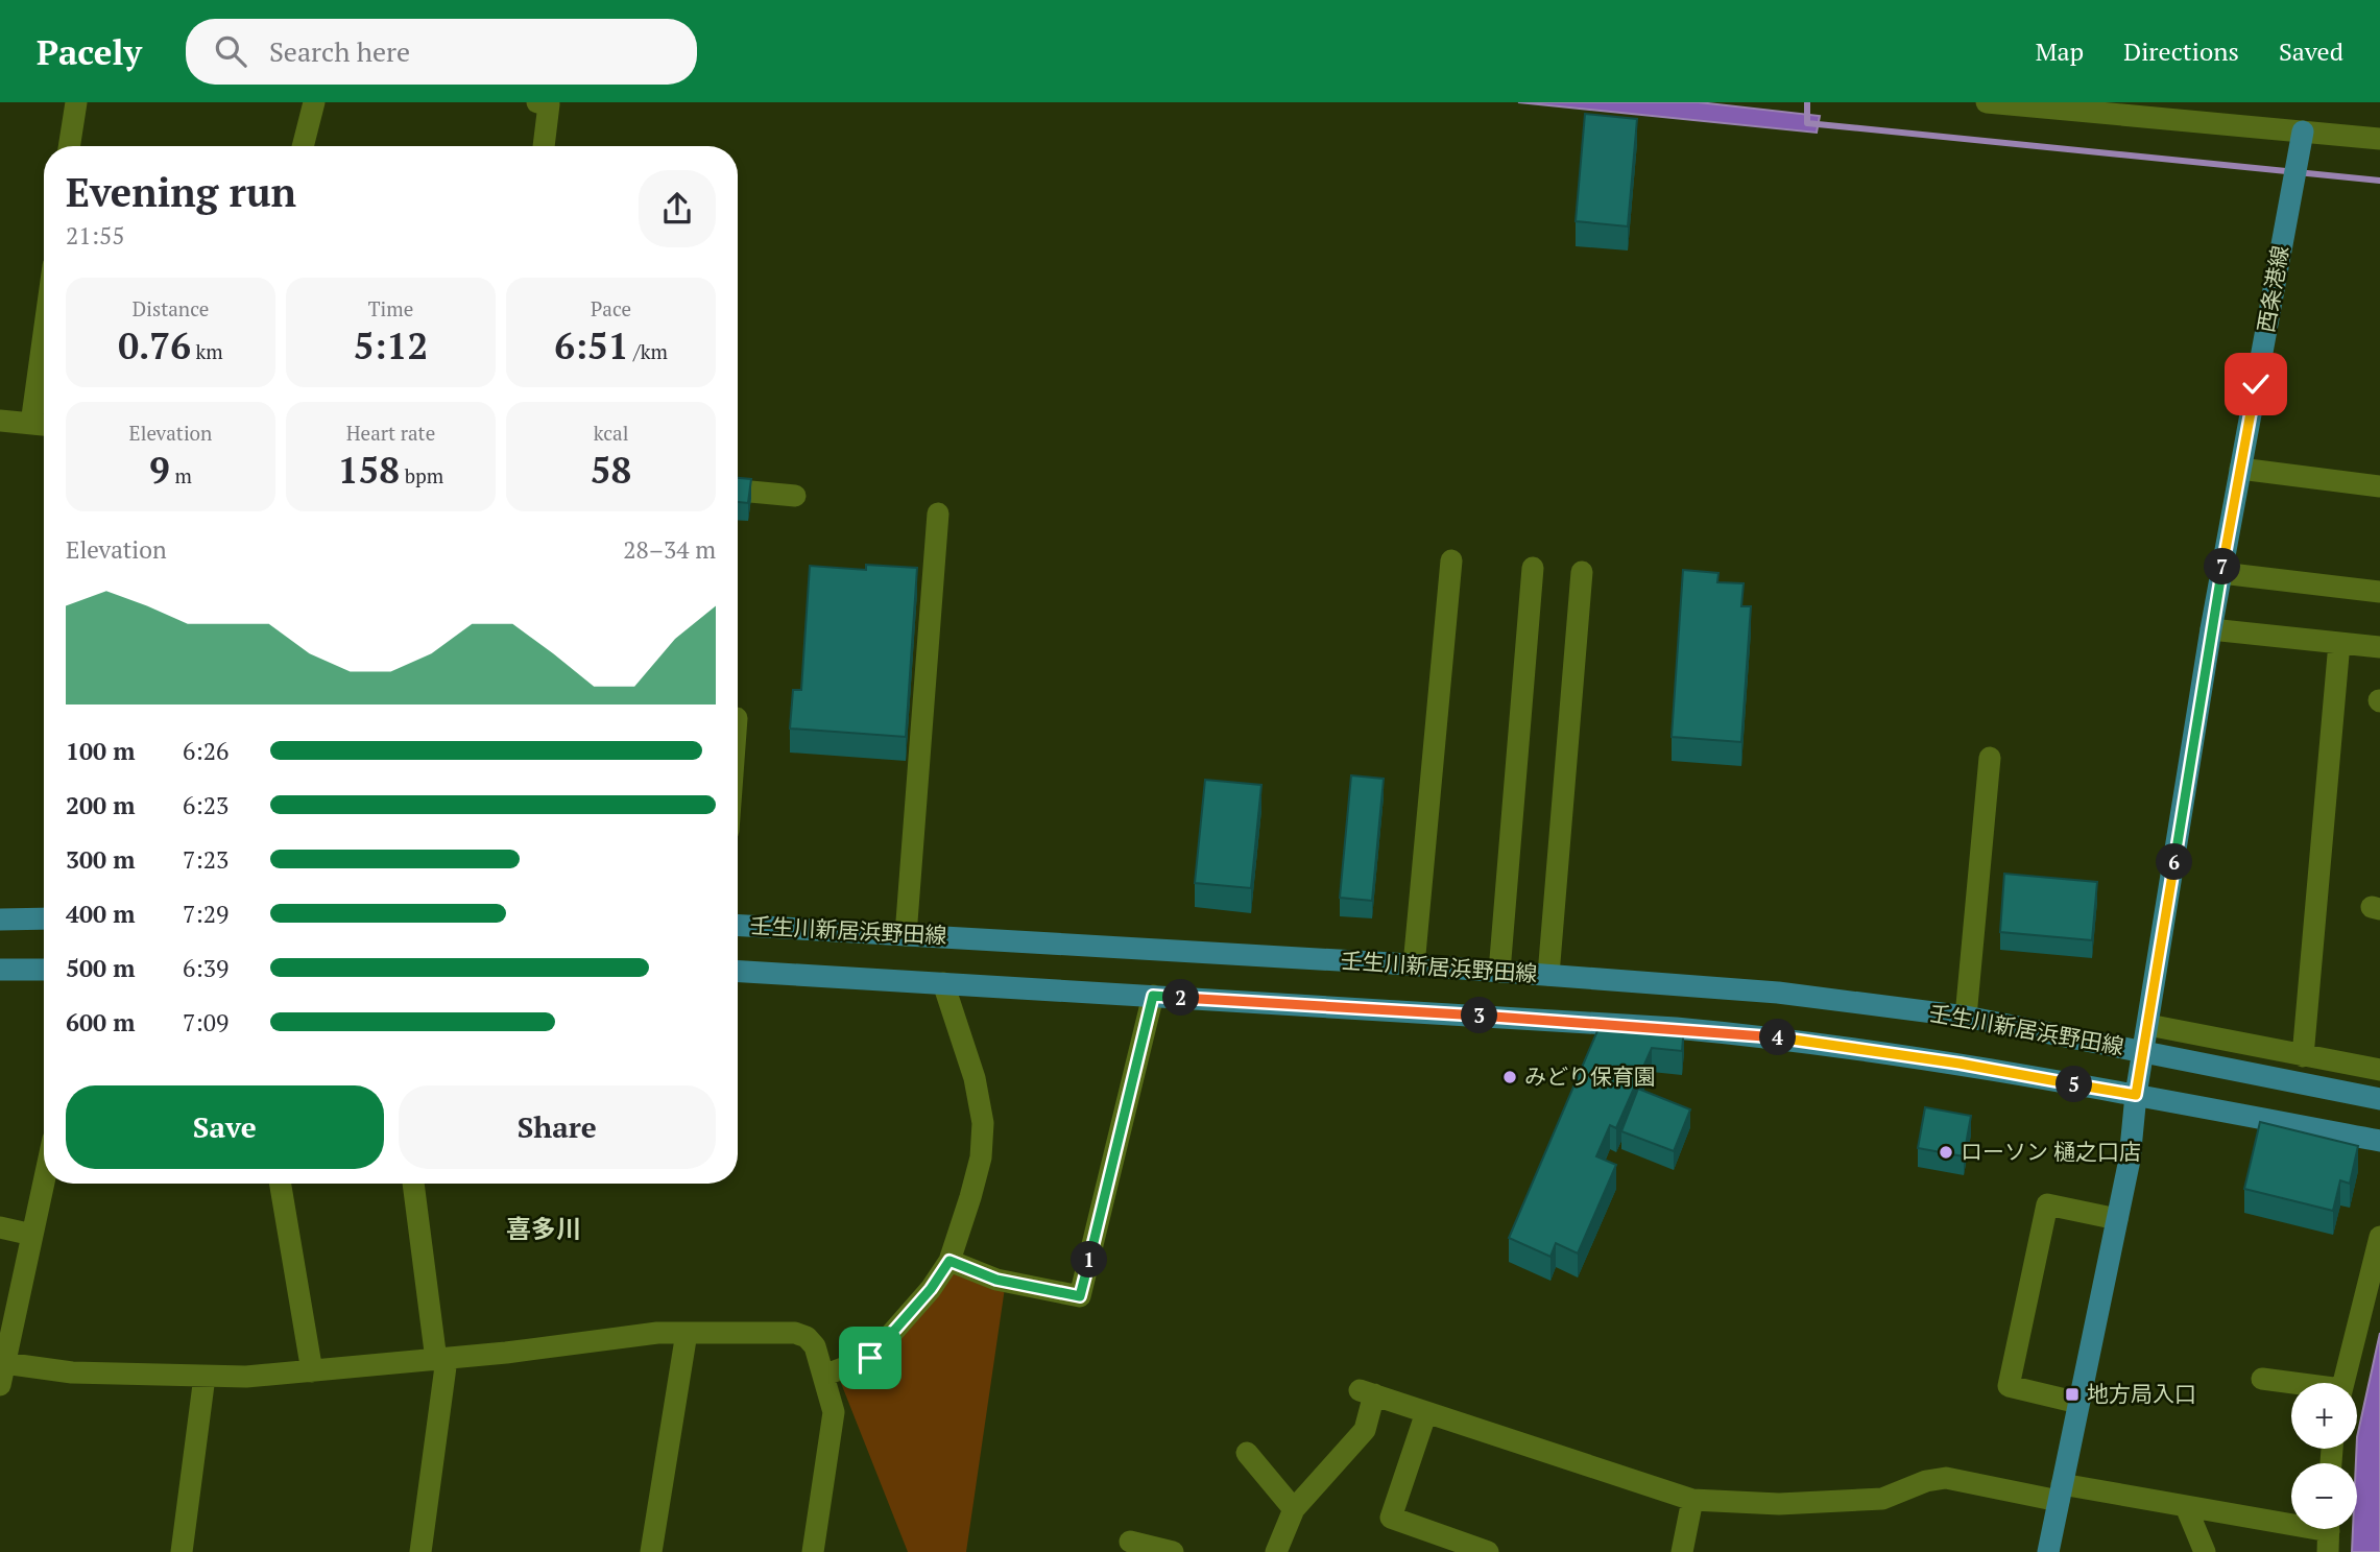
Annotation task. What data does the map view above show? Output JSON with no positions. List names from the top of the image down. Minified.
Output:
{"streets":{"main road":["西条港線","壬生川新居浜野田線"]},"crossings":[["西条港線","壬生川新居浜野田線"]],"districts":["喜多川"],"places":{"other":["みどり保育園","ローソン 樋之口店"],"transit":["地方局入口"]},"page":{"header":"Pacely","search":"Search here","nav":["Map","Directions","Saved"],"heading":["Evening run","21:55"],"stats":[["Distance","0.76 km"],["Time","5:12"],["Pace","6:51 /km"],["Elevation","9 m"],["Heart rate","158 bpm"],["kcal","58"]],"chart":["Elevation","28–34 m"],"pins":["7","6","2","3","4","5","1"],"list":[{"name":"100 m","note":"6:26"},{"name":"200 m","note":"6:23"},{"name":"300 m","note":"7:23"},{"name":"400 m","note":"7:29"},{"name":"500 m","note":"6:39"},{"name":"600 m","note":"7:09"}],"buttons":["Save","Share"],"map_buttons":["+","−"]}}
